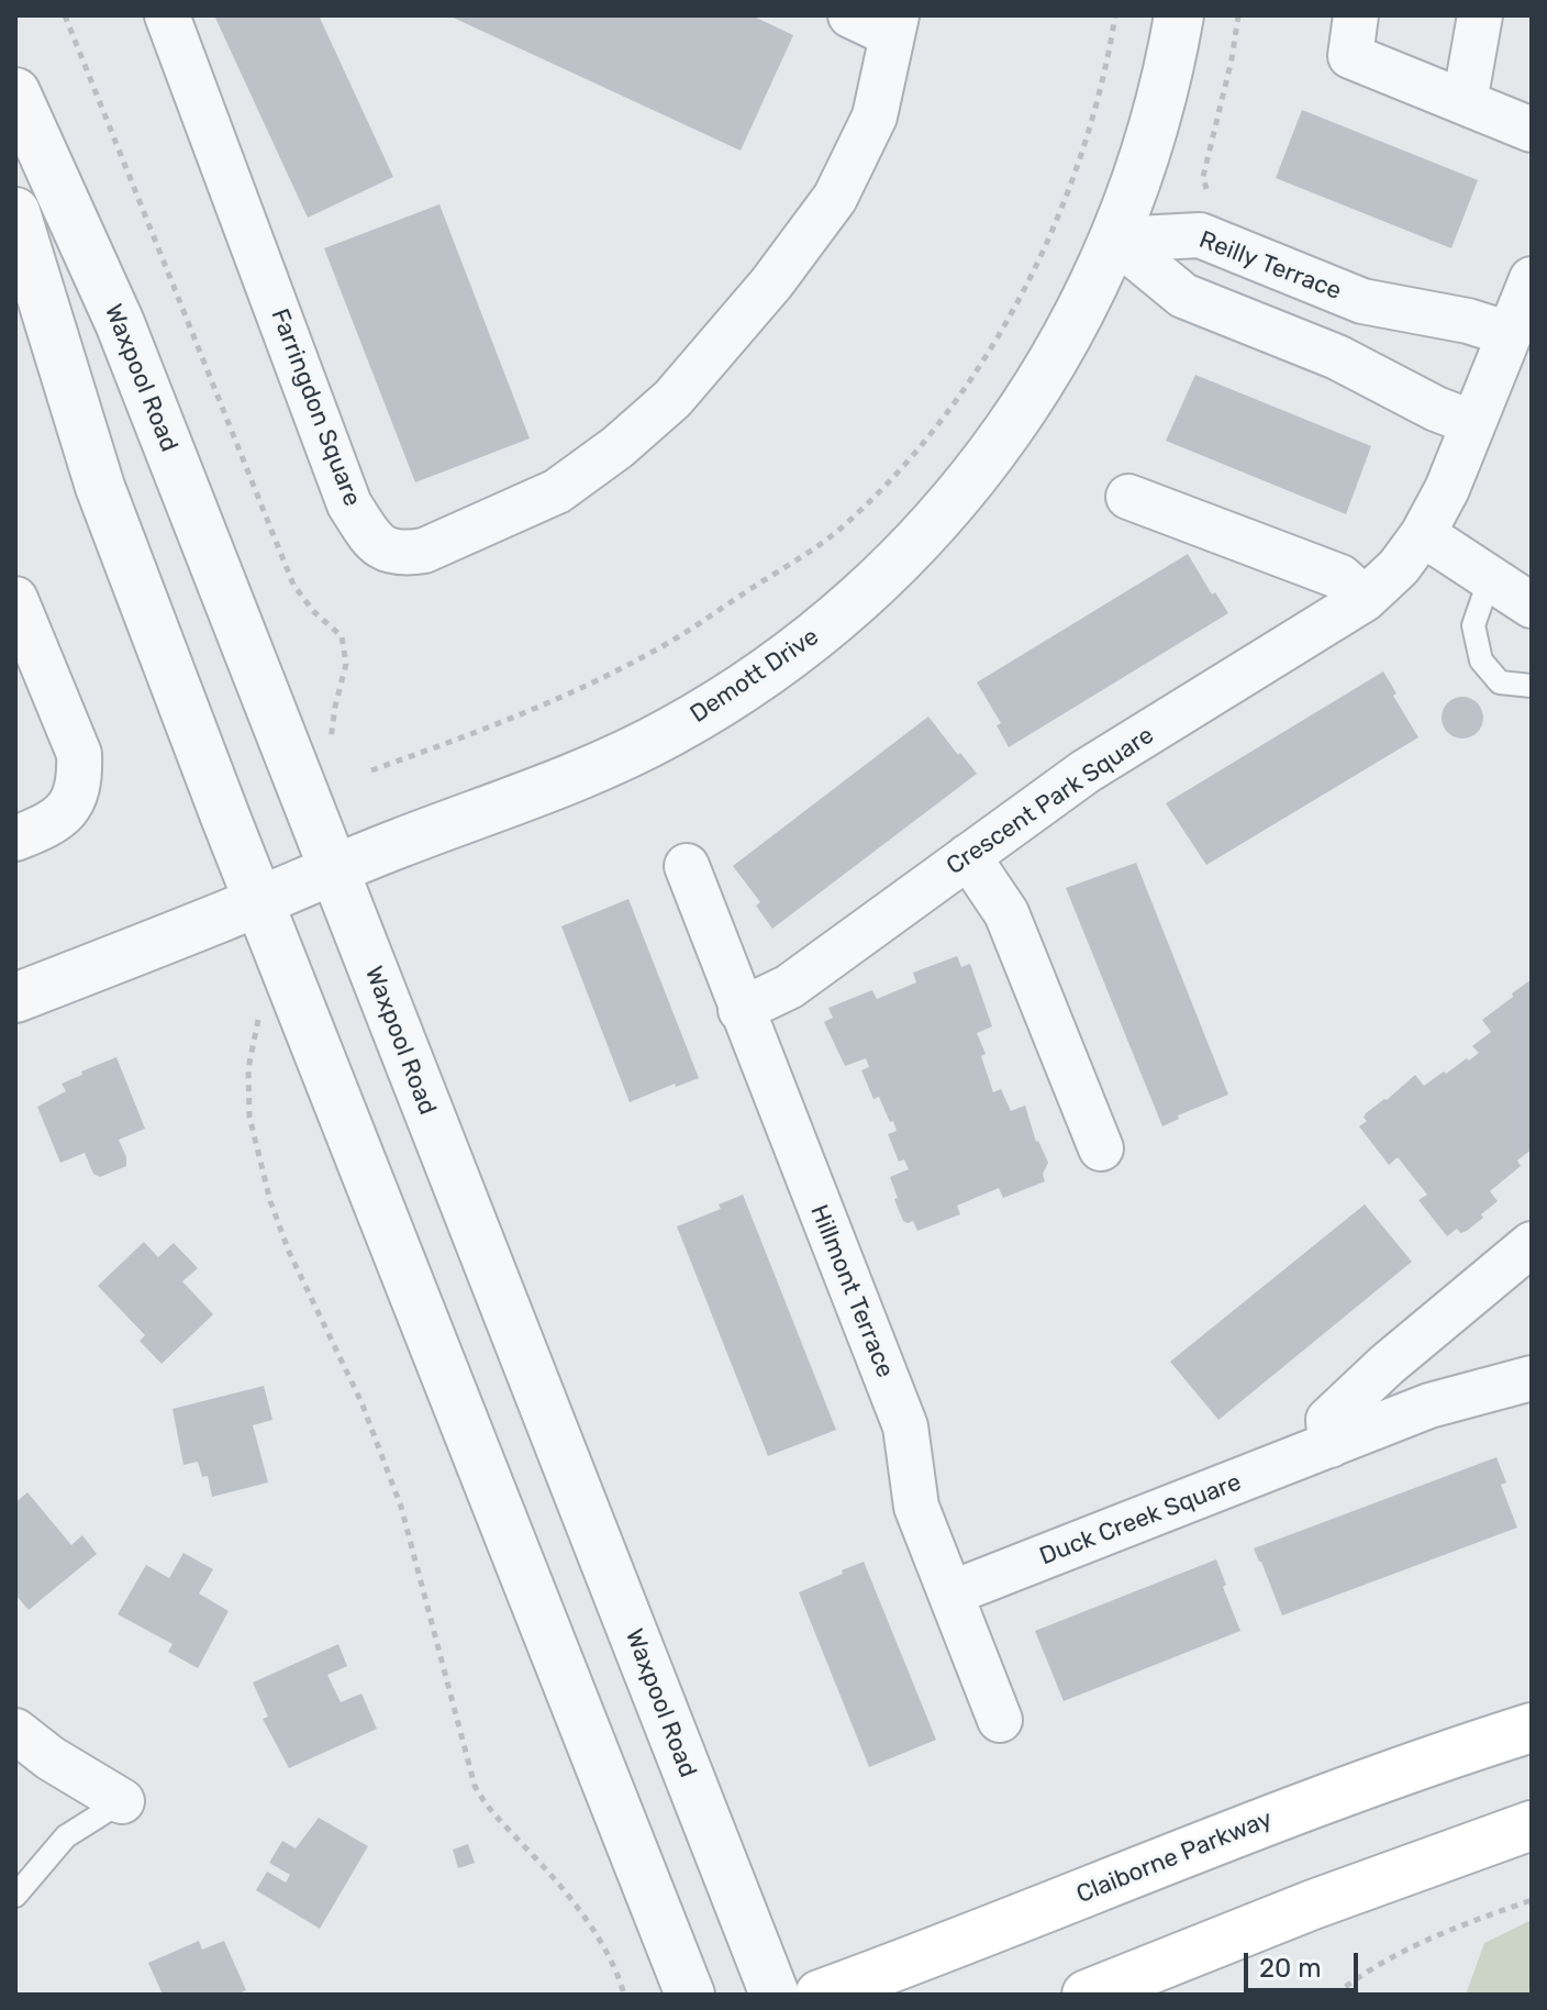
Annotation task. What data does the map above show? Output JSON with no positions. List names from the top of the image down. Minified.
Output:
{"streets":{"main road":["Claiborne Parkway"],"street":["Reilly Terrace","Waxpool Road","Farringdon Square","Demott Drive","Crescent Park Square","Hillmont Terrace","Duck Creek Square"]},"crossings":[["Reilly Terrace","Demott Drive"],["Reilly Terrace","Crescent Park Square"],["Waxpool Road","Demott Drive"],["Crescent Park Square","Hillmont Terrace"],["Hillmont Terrace","Duck Creek Square"]],"scale_bar":"20 m"}
